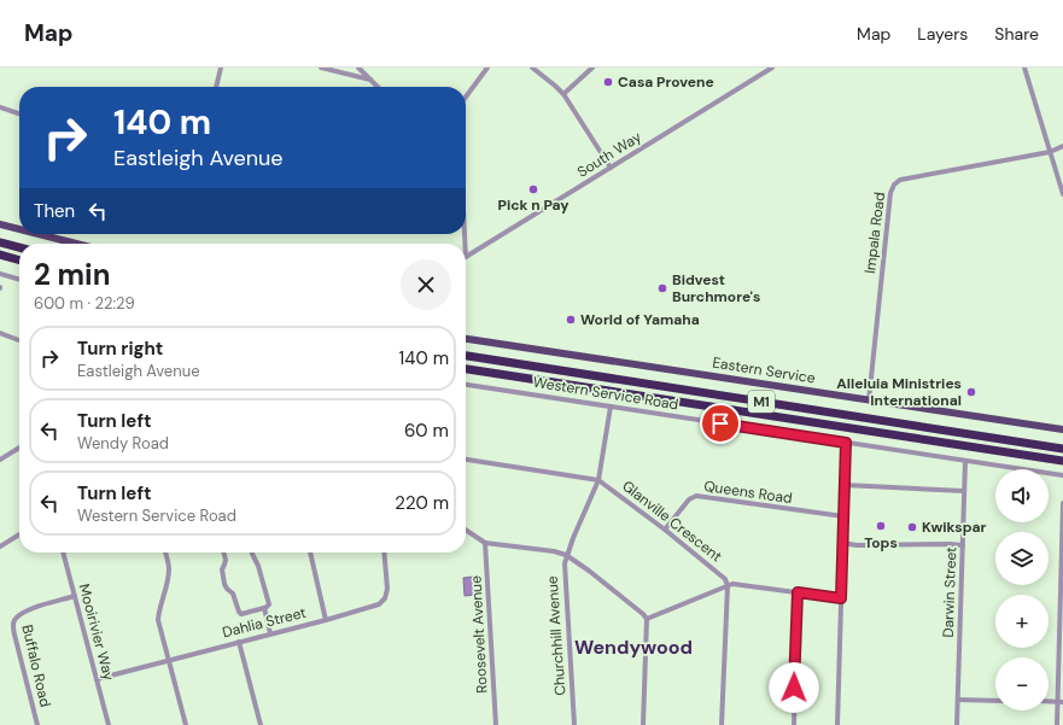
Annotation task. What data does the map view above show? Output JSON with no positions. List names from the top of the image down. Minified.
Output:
{"streets":{"highway":["M1"],"main road":["Eastern Service"],"street":["South Way","Impala Road","Western Service Road","Queens Road","Glanville Crescent","Darwin Street","Dahlia Street","Mooirivier Way","Roosevelt Avenue","Churchhill Avenue","Buffalo Road"]},"crossings":[["Impala Road","Eastern Service"],["Western Service Road","Darwin Street"],["Western Service Road","Churchhill Avenue"],["Queens Road","Glanville Crescent"],["Glanville Crescent","Churchhill Avenue"],["Dahlia Street","Mooirivier Way"],["Mooirivier Way","Buffalo Road"]],"districts":["Wendywood"],"places":["Casa Provene","Pick n Pay","Bidvest Burchmore's","World of Yamaha","Alleluia Ministries International","Tops","Kwikspar"],"page":{"header":"Map","nav":["Map","Layers","Share"],"turn":["140 m","Eastleigh Avenue"],"then":"Then","heading":["2 min","600 m · 22:29"],"list":[{"name":"Turn right","note":"Eastleigh Avenue","value":"140 m"},{"name":"Turn left","note":"Wendy Road","value":"60 m"},{"name":"Turn left","note":"Western Service Road","value":"220 m"}],"map_buttons":["+","−"]}}
